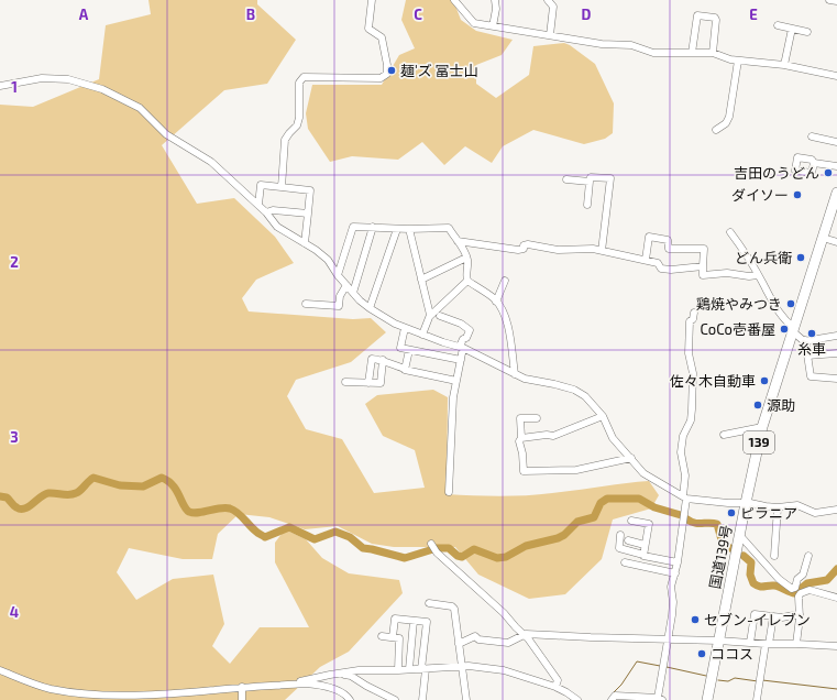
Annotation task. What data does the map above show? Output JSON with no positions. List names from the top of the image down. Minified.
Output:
{"streets":{"highway":["139","国道139号"]},"places":["麺'ズ 冨士山","吉田のうどん","ダイソー","どん兵衛","鶏焼やみつき","CoCo壱番屋","糸車","佐々木自動車","源助","ピラニア","セブン-イレブン","ココス"],"grid":{"columns":["A","B","C","D","E"],"rows":["1","2","3","4"]}}
